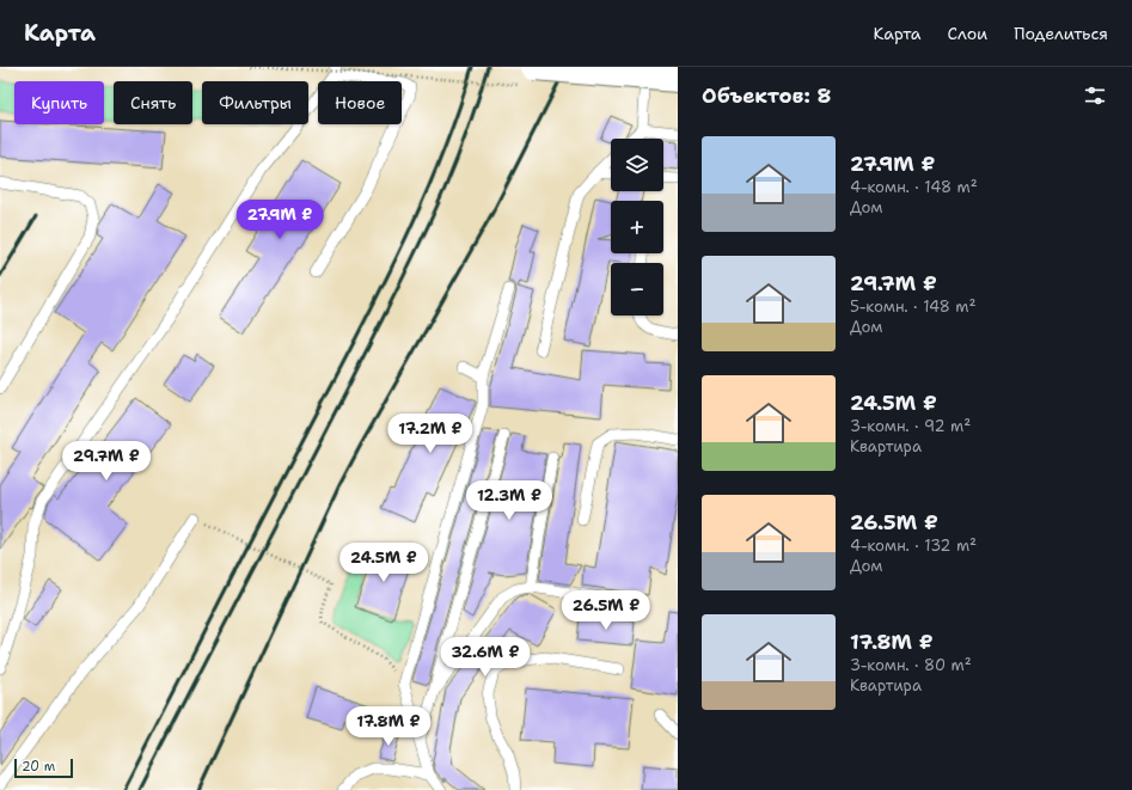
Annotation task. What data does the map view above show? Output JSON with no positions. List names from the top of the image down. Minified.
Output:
{"scale_bar":"20 m","page":{"header":"Карта","nav":["Карта","Слои","Поделиться"],"heading":"Объектов: 8","chip":["Купить","Снять","Фильтры","Новое"],"list":[{"name":"27.9M ₽","note":"4-комн. · 148 m² · Дом"},{"name":"29.7M ₽","note":"5-комн. · 148 m² · Дом"},{"name":"24.5M ₽","note":"3-комн. · 92 m² · Квартира"},{"name":"26.5M ₽","note":"4-комн. · 132 m² · Дом"},{"name":"17.8M ₽","note":"3-комн. · 80 m² · Квартира"}],"map_buttons":["+","−"],"price":["27.9M ₽","17.2M ₽","29.7M ₽","12.3M ₽","24.5M ₽","26.5M ₽","32.6M ₽","17.8M ₽"],"scale":"20 m"}}
